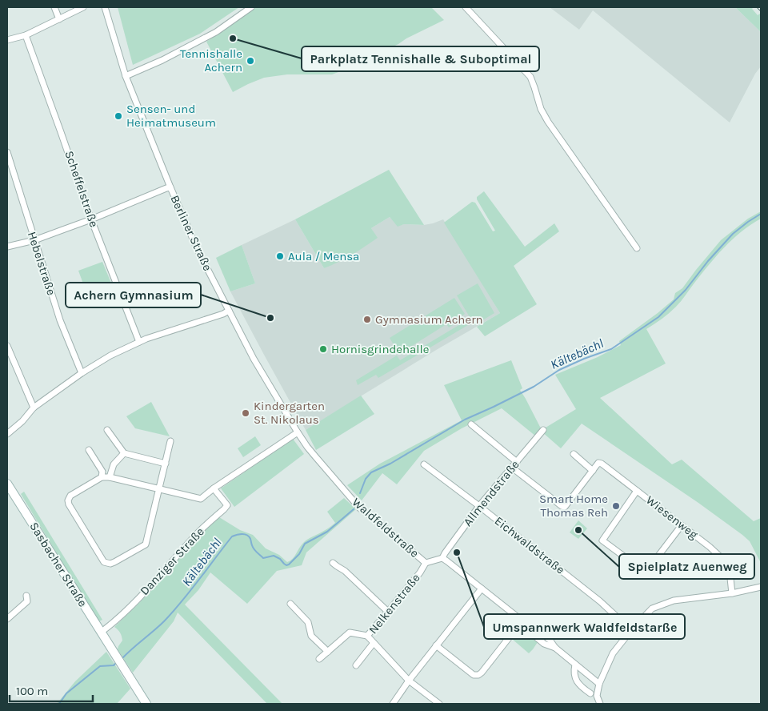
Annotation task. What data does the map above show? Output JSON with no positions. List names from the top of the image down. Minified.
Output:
{"streets":{"street":["Scheffelstraße","Berliner Straße","Hebelstraße","Allmendstraße","Wiesenweg","Waldfeldstraße","Eichwaldstraße","Danziger Straße","Sasbacher Straße","Nelkenstraße"]},"crossings":[["Berliner Straße","Waldfeldstraße"],["Allmendstraße","Waldfeldstraße"],["Allmendstraße","Eichwaldstraße"],["Waldfeldstraße","Nelkenstraße"],["Danziger Straße","Sasbacher Straße"]],"water":["Kältebächl"],"places":["Parkplatz Tennishalle & Suboptimal","Tennishalle Achern","Sensen- und Heimatmuseum","Aula / Mensa","Achern Gymnasium","Gymnasium Achern","Hornisgrindehalle","Kindergarten St. Nikolaus","Smart Home Thomas Reh","Spielplatz Auenweg","Umspannwerk Waldfeldstarße"],"scale_bar":"100 m"}
